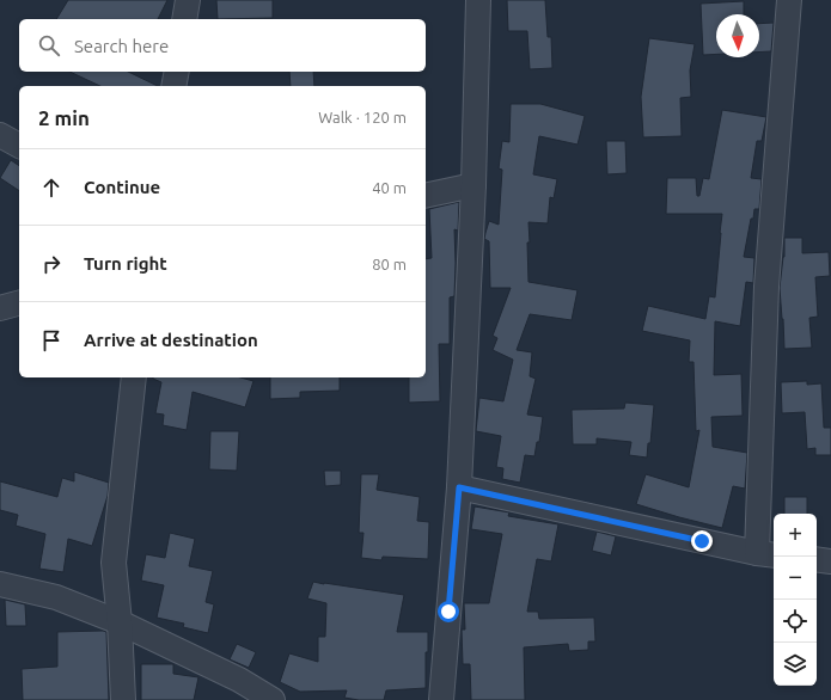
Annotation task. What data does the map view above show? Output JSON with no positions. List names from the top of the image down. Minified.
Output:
{"north":"bottom","page":{"search":"Search here","heading":["2 min","Walk · 120 m"],"list":[["Continue","40 m"],["Turn right","80 m"],"Arrive at destination"],"map_buttons":["+","−"]}}
